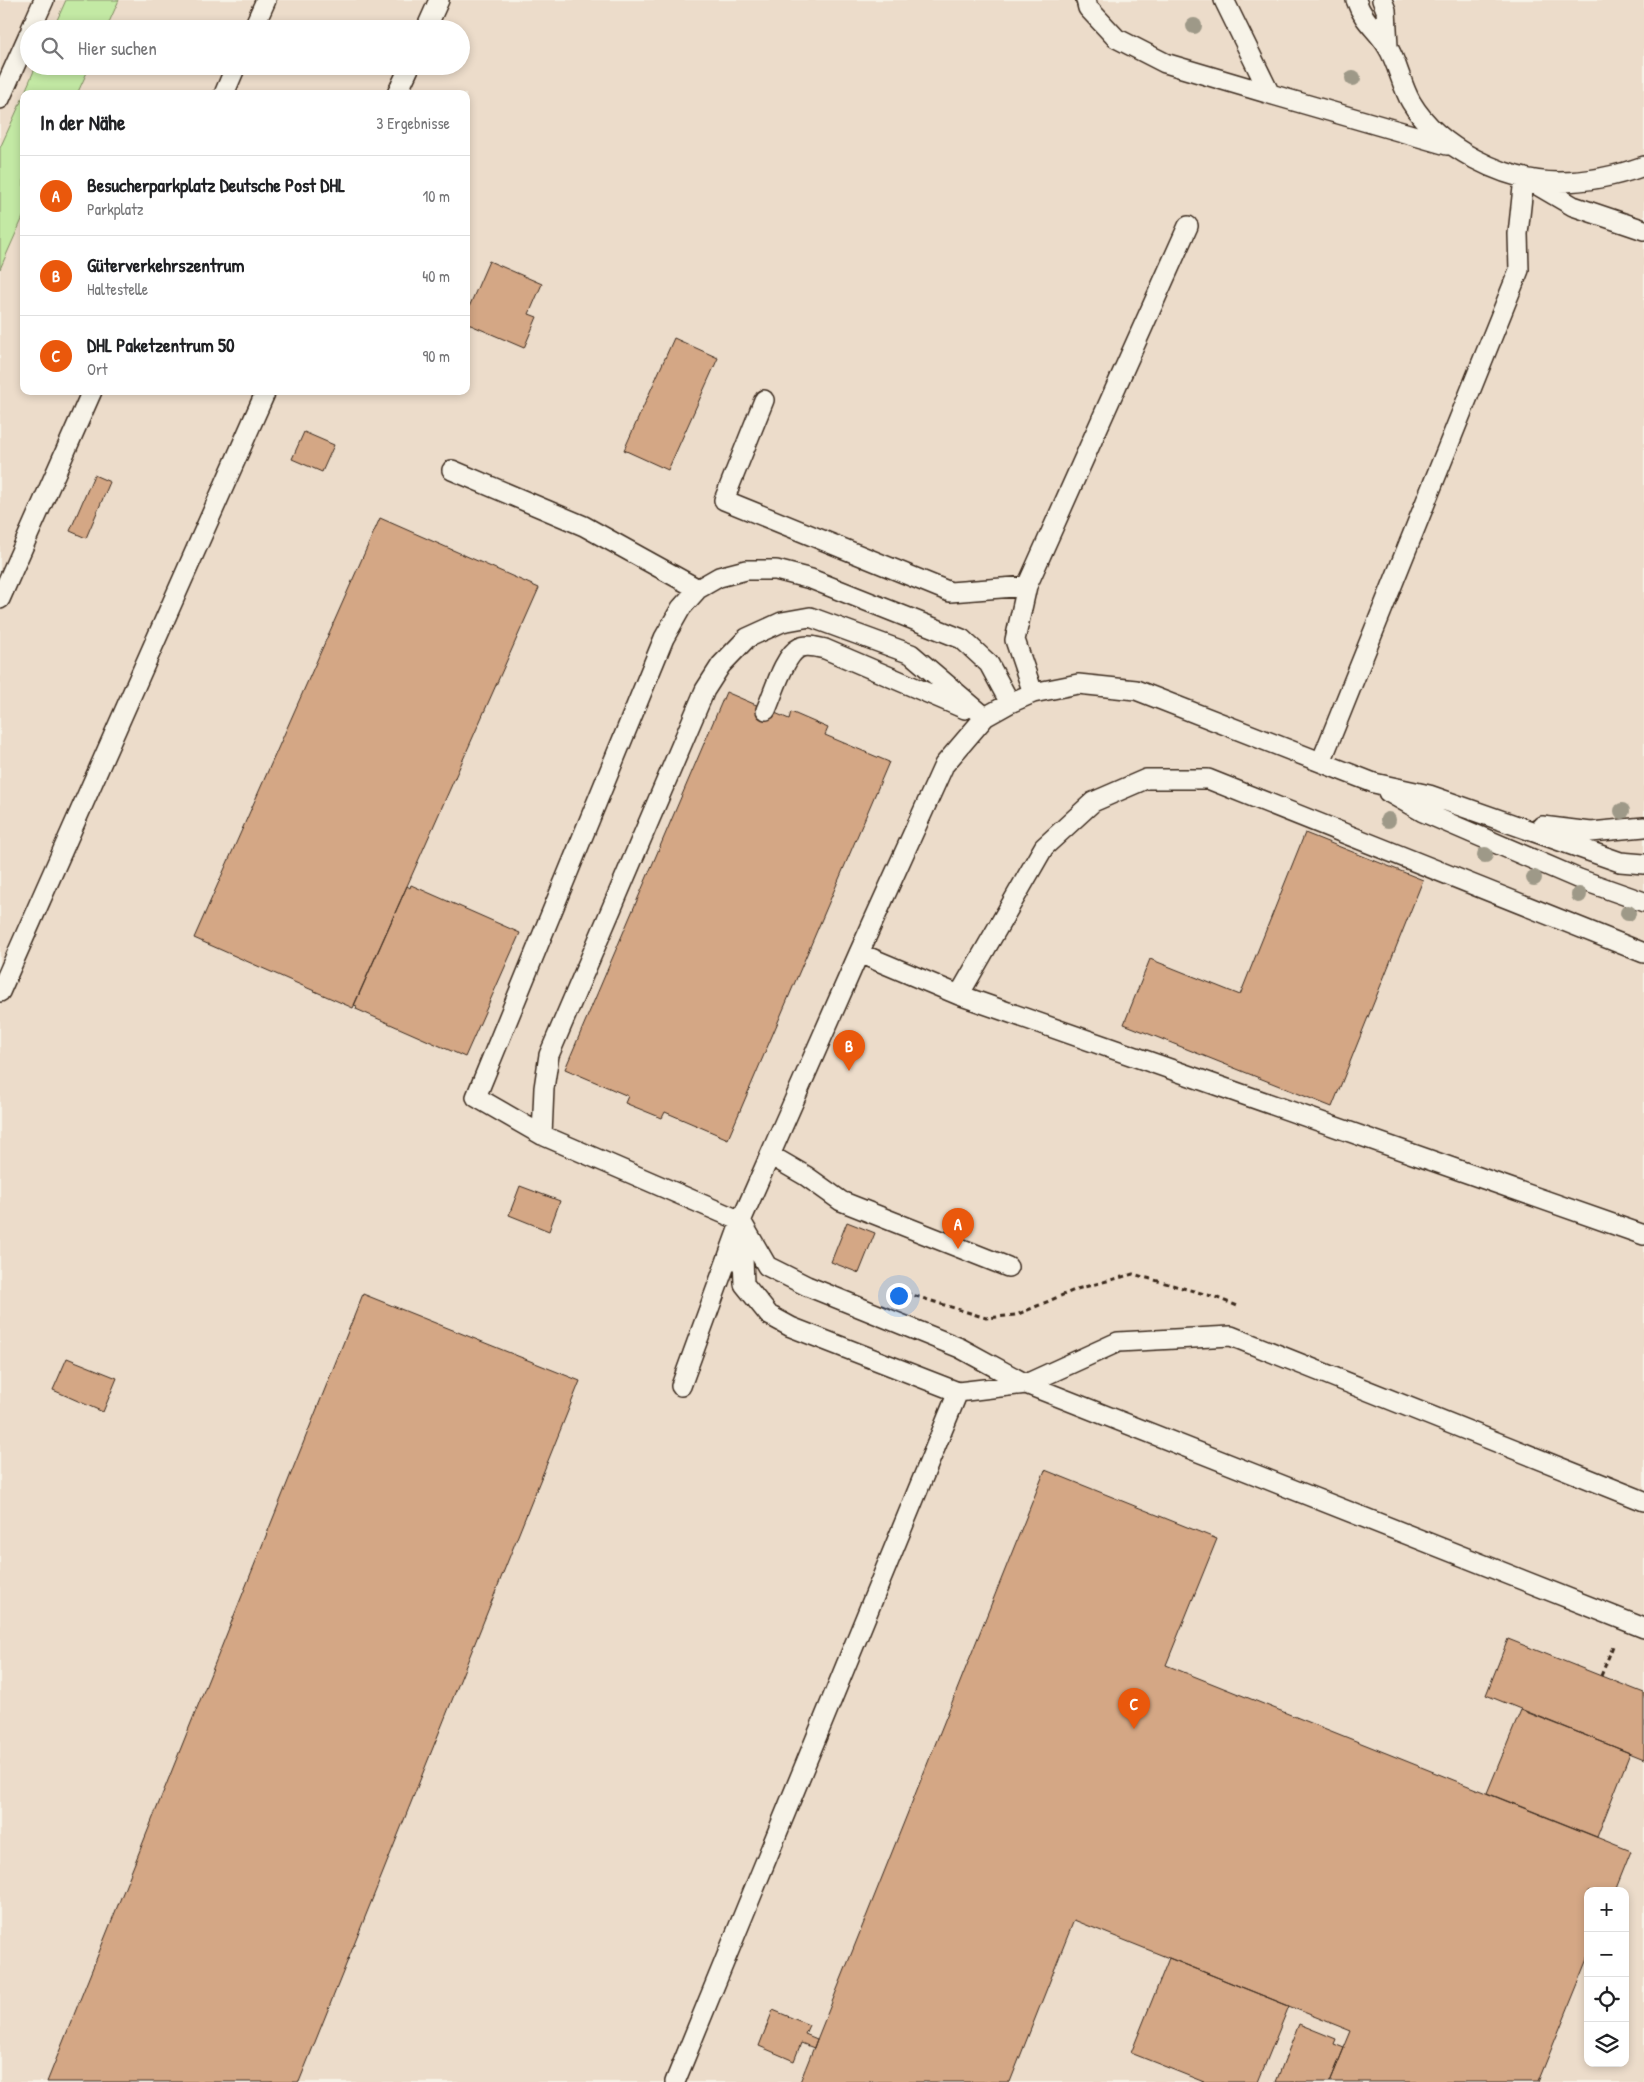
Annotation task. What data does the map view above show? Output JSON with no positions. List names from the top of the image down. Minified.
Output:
{"page":{"search":"Hier suchen","heading":["In der Nähe","3 Ergebnisse"],"list":[{"mark":"A","name":"Besucherparkplatz Deutsche Post DHL","note":"Parkplatz","value":"10 m"},{"mark":"B","name":"Güterverkehrszentrum","note":"Haltestelle","value":"40 m"},{"mark":"C","name":"DHL Paketzentrum 50","note":"Ort","value":"90 m"}],"pins":["B","A","C"],"map_buttons":["+","−"]}}
